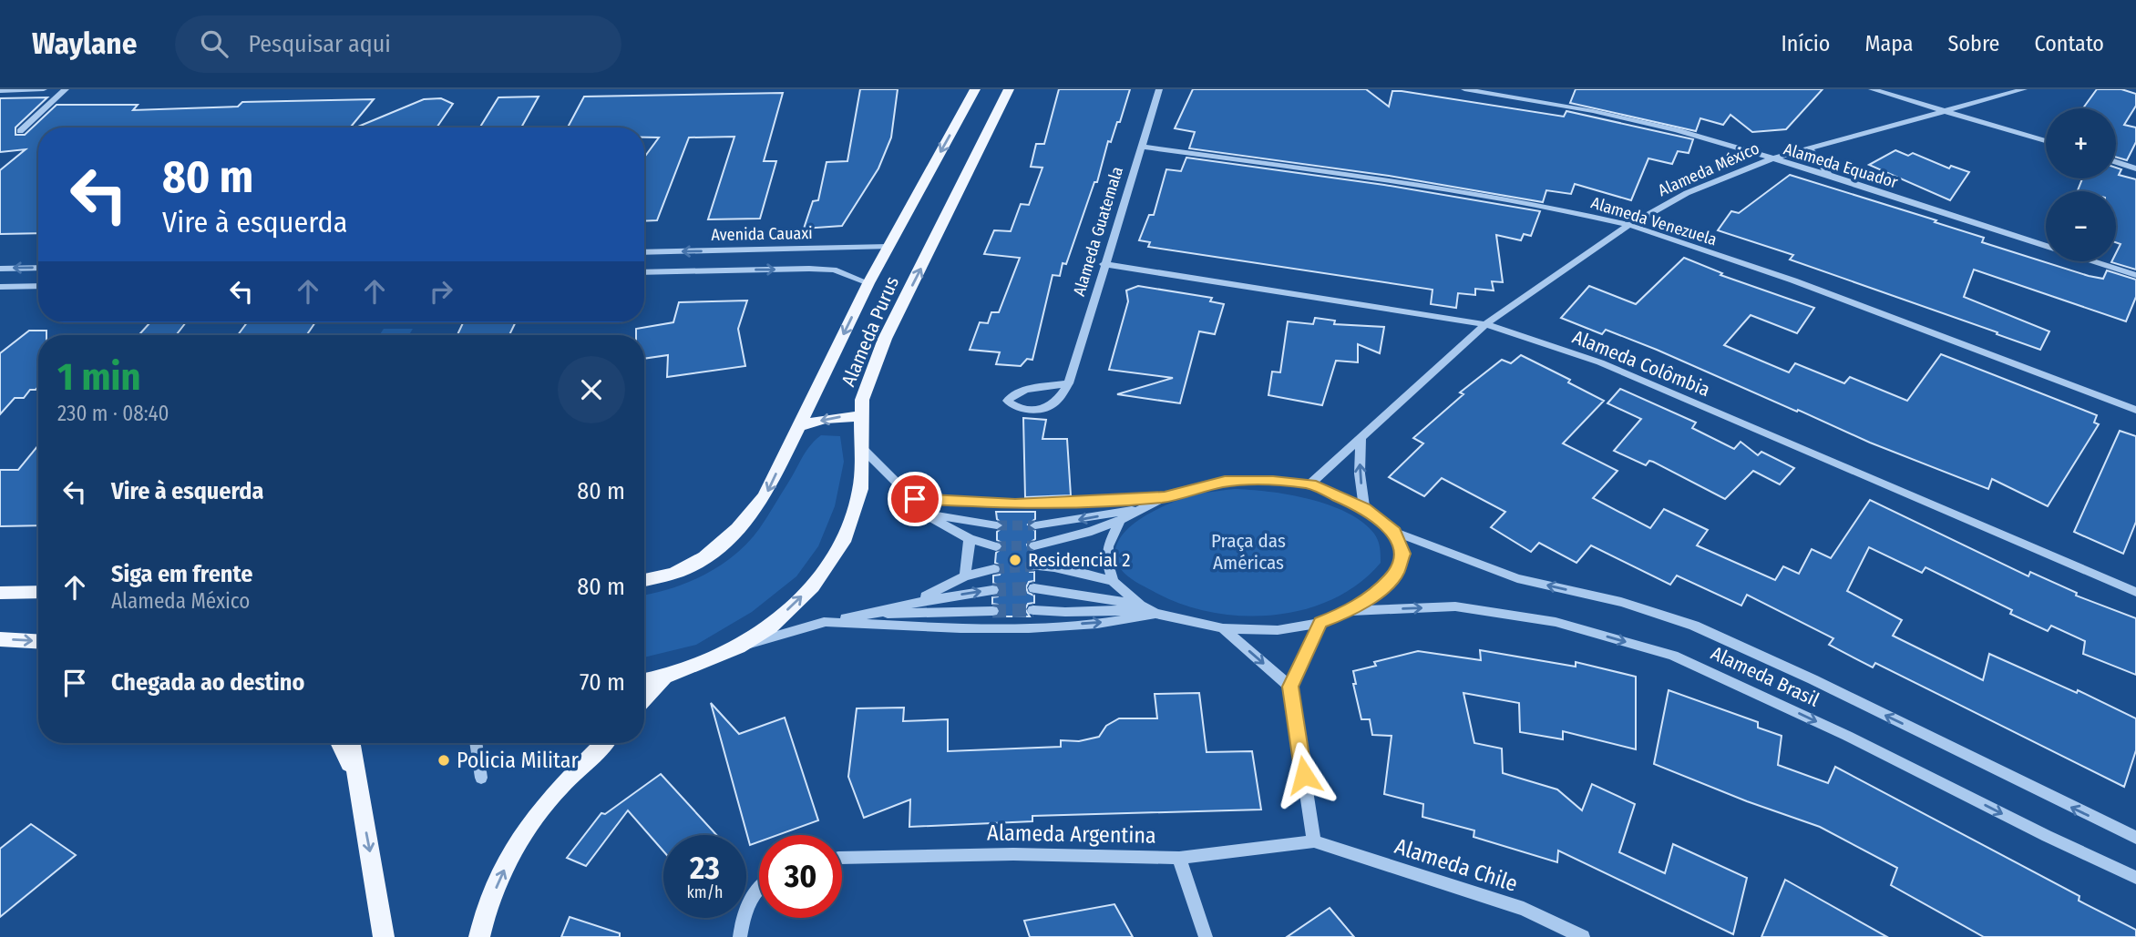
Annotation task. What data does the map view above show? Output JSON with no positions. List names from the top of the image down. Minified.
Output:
{"streets":{"main road":["Alameda Purus"],"street":["Alameda Equador","Alameda México","Alameda Venezuela","Alameda Guatemala","Avenida Cauaxi","Alameda Colômbia","Alameda Brasil","Alameda Argentina","Alameda Chile"]},"crossings":[["Alameda Equador","Alameda México"],["Alameda México","Alameda Venezuela"],["Alameda México","Alameda Colômbia"],["Alameda México","Alameda Brasil"],["Alameda Venezuela","Alameda Guatemala"],["Alameda Guatemala","Alameda Colômbia"],["Avenida Cauaxi","Alameda Purus"],["Alameda Argentina","Alameda Chile"]],"parks":["Praça das Américas"],"places":["Residencial 2","Policia Militar"],"page":{"header":"Waylane","search":"Pesquisar aqui","nav":["Início","Mapa","Sobre","Contato"],"map_buttons":["+","−"],"turn":["80 m","Vire à esquerda"],"heading":["1 min","230 m · 08:40"],"list":[{"name":"Vire à esquerda","value":"80 m"},{"name":"Siga em frente","note":"Alameda México","value":"80 m"},{"name":"Chegada ao destino","value":"70 m"}],"speed":"23 km/h","limit":"30"}}
